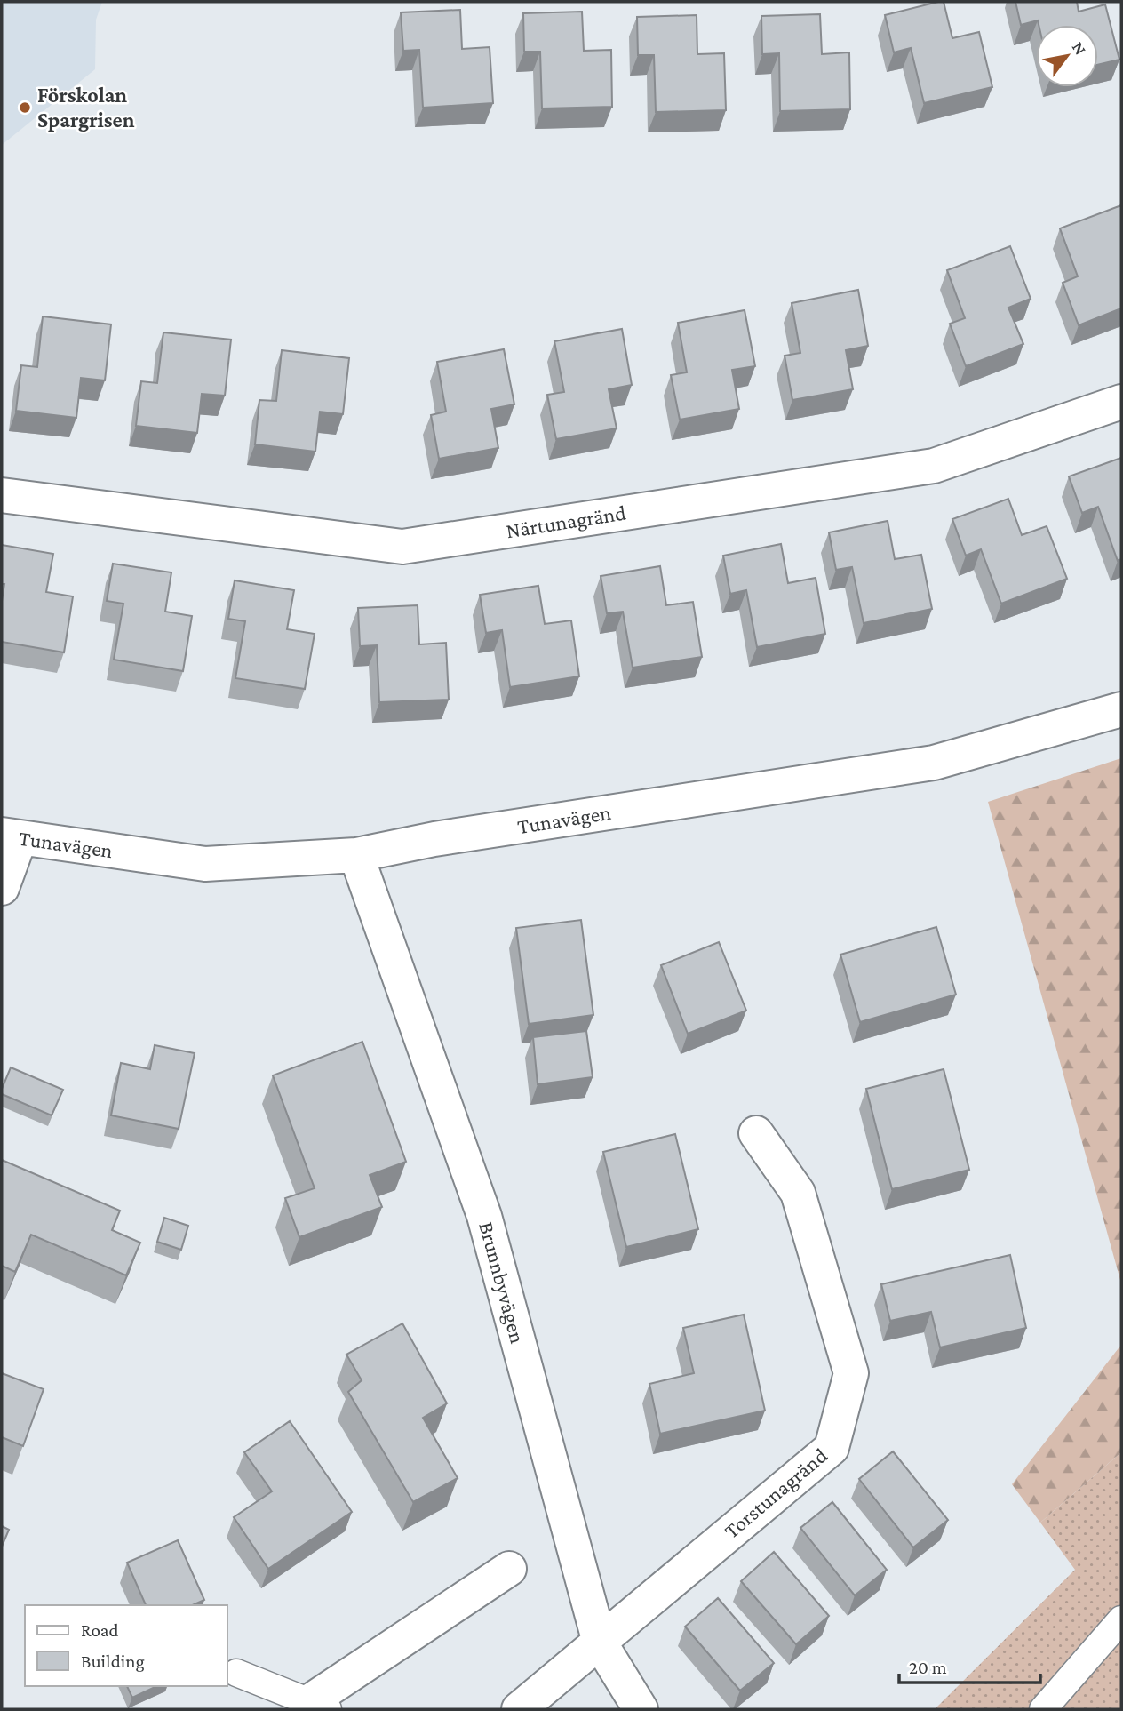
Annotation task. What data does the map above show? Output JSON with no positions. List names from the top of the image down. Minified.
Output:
{"streets":{"street":["Närtunagränd","Tunavägen","Brunnbyvägen","Torstunagränd"]},"crossings":[["Tunavägen","Brunnbyvägen"],["Brunnbyvägen","Torstunagränd"]],"places":["Förskolan Spargrisen"],"legend":["Road","Building"],"scale_bar":"20 m","north":"top right"}
